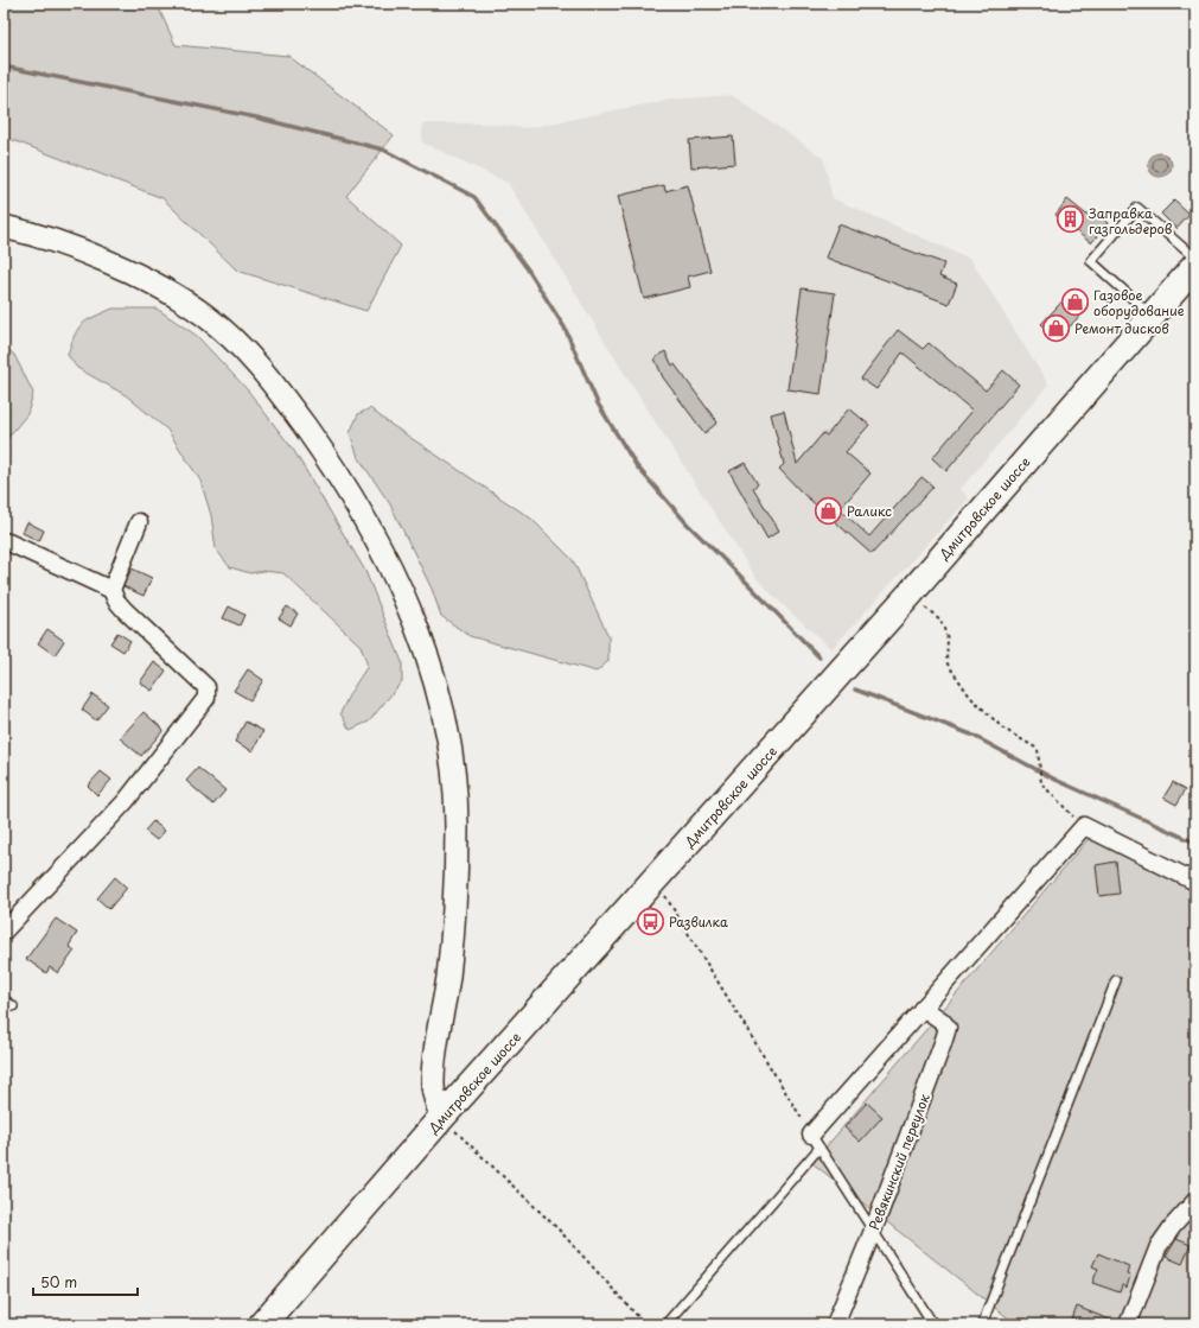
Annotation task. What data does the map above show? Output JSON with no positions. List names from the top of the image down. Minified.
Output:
{"streets":{"highway":["Дмитровское шоссе"],"street":["Ревякинский переулок"]},"places":{"building":["Заправка газгольдеров"],"shop":["Газовое оборудование","Ремонт дисков","Раликс"],"bus stop":["Развилка"]},"scale_bar":"50 m"}
